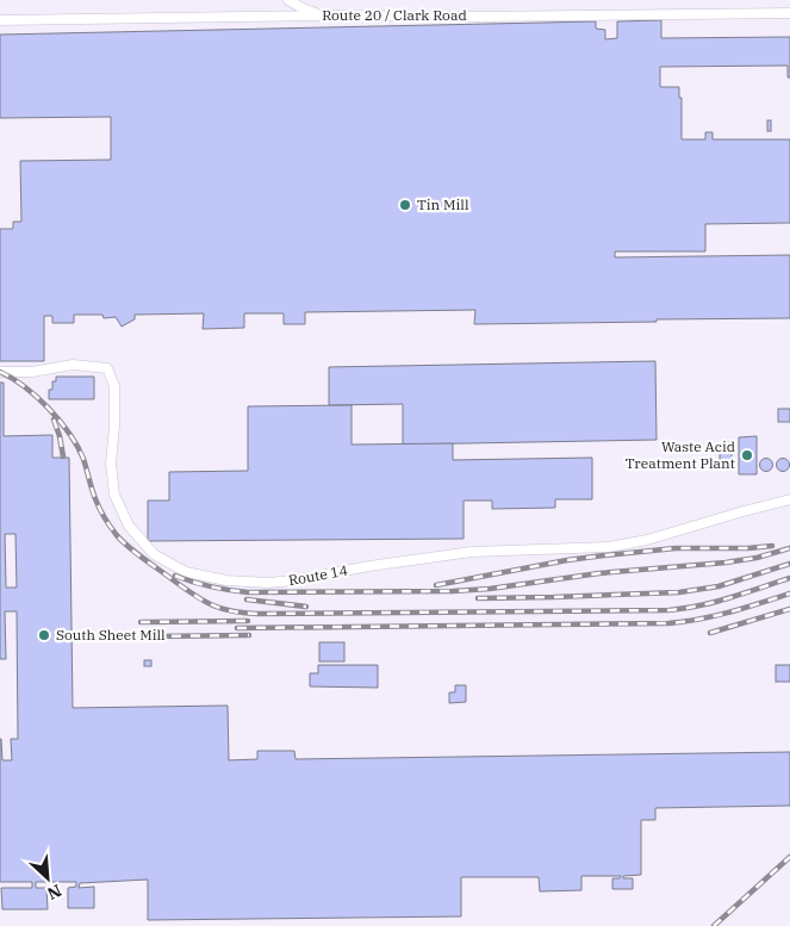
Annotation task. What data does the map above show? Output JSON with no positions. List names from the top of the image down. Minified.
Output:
{"streets":{"street":["Route 20 / Clark Road","Route 14"]},"places":["Tin Mill","Waste Acid Treatment Plant","South Sheet Mill"],"north":"bottom right"}
